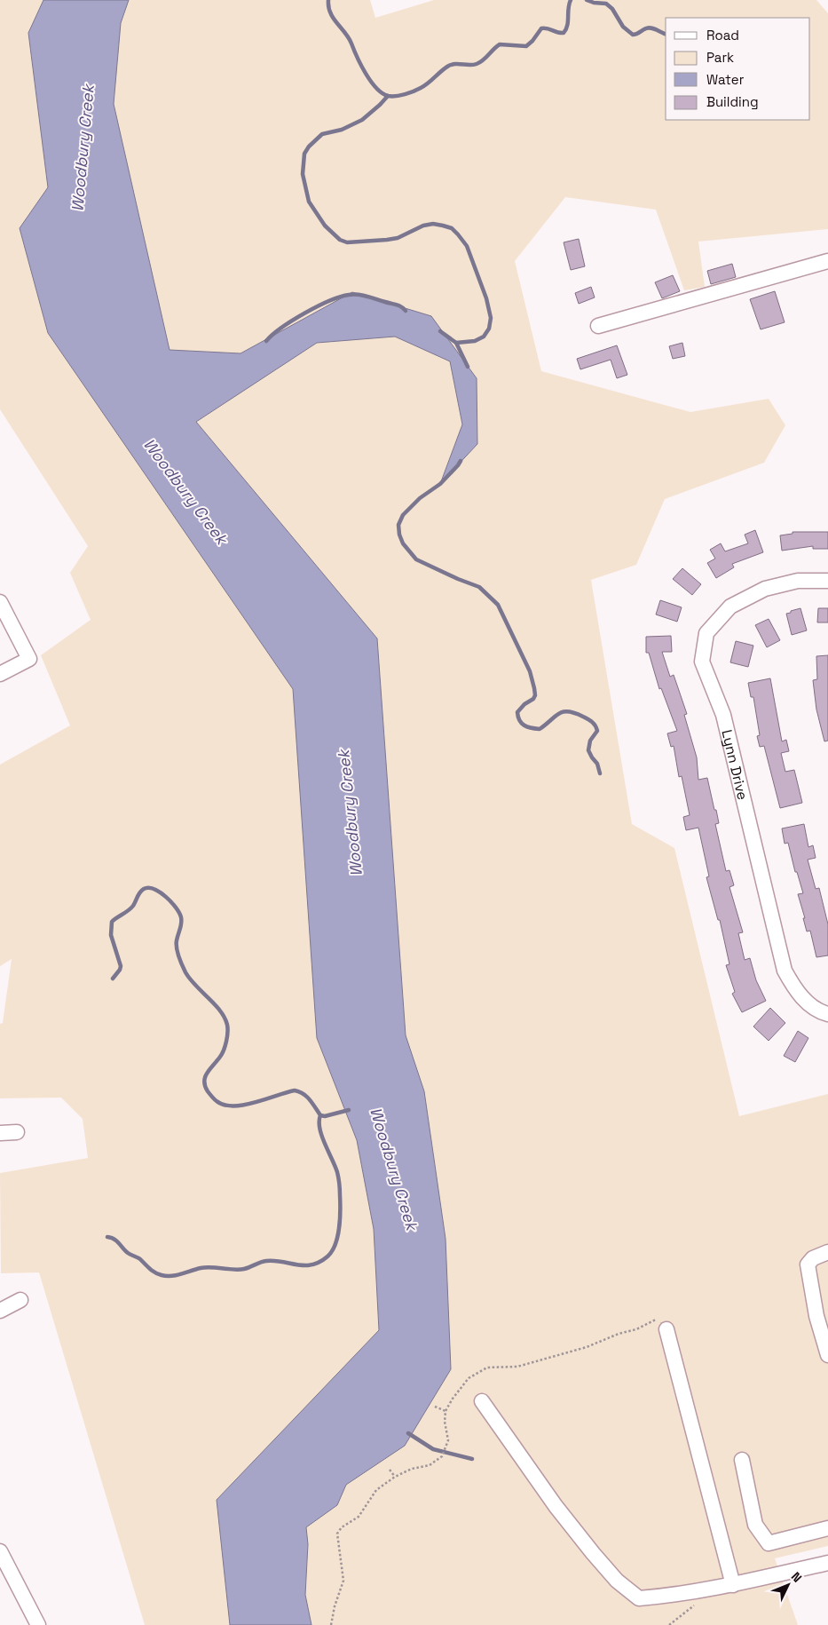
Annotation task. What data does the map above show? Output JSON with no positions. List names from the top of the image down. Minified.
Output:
{"streets":{"street":["Lynn Drive"]},"water":["Woodbury Creek"],"legend":["Road","Park","Water","Building"],"north":"top right"}
